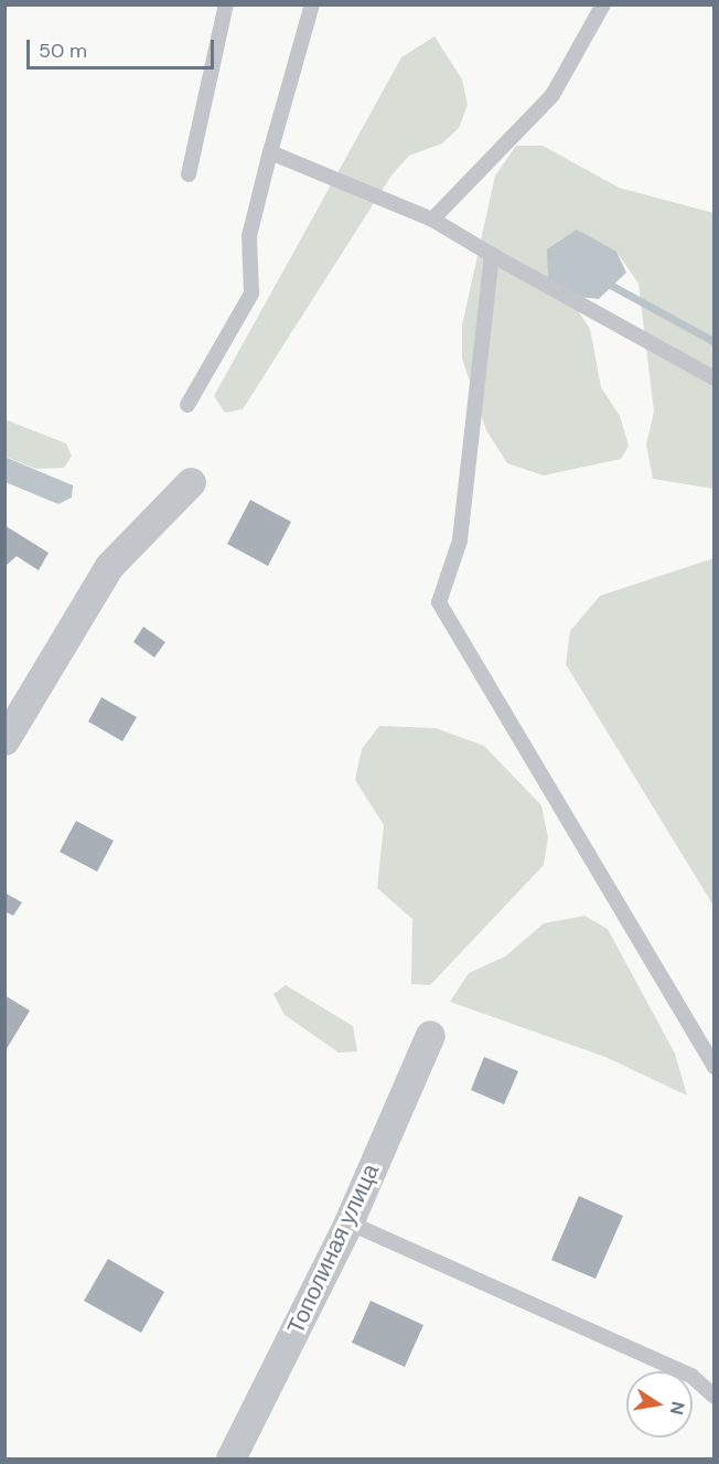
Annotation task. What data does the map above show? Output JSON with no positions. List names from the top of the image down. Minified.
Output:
{"streets":{"street":["Тополиная улица"]},"scale_bar":"50 m","north":"right"}
